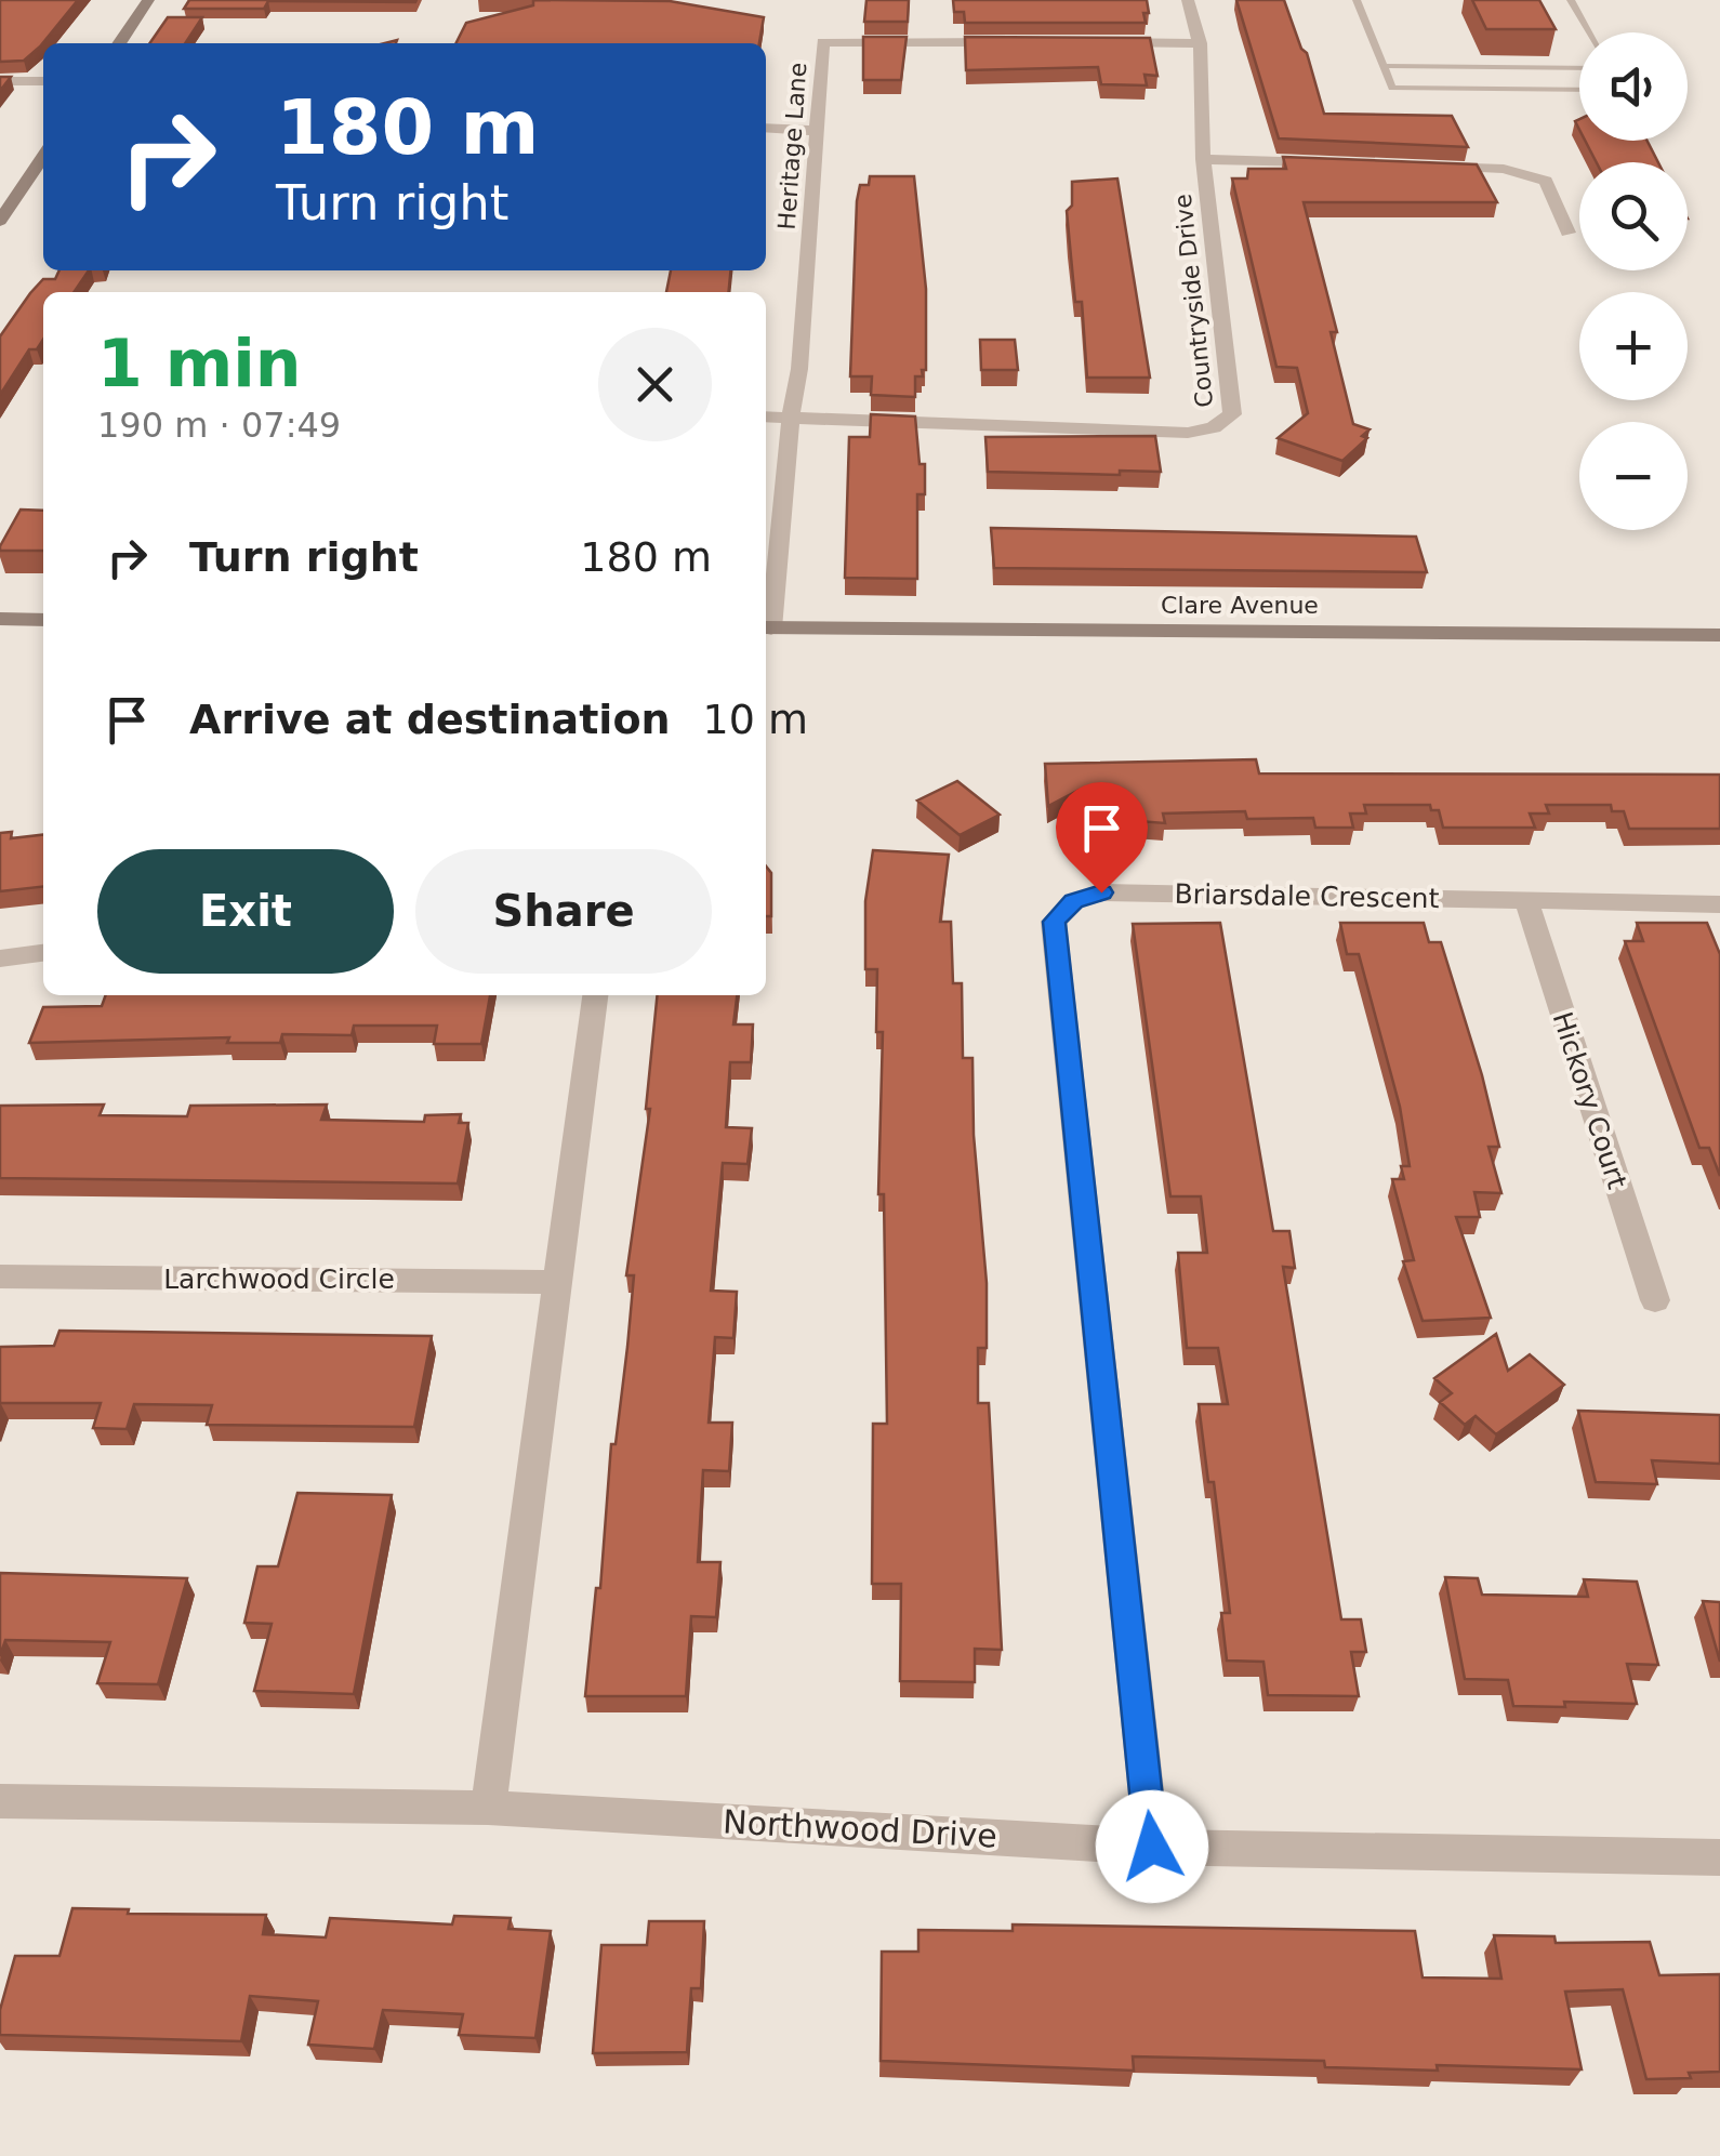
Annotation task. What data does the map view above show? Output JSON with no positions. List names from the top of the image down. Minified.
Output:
{"streets":{"street":["Heritage Lane","Countryside Drive","Clare Avenue","Briarsdale Crescent","Hickory Court","Larchwood Circle","Northwood Drive"]},"crossings":[["Heritage Lane","Countryside Drive"],["Heritage Lane","Clare Avenue"],["Briarsdale Crescent","Hickory Court"],["Briarsdale Crescent","Northwood Drive"]],"page":{"map_buttons":["+","−"],"turn":["180 m","Turn right"],"heading":["1 min","190 m · 07:49"],"list":[{"name":"Turn right","value":"180 m"},{"name":"Arrive at destination","value":"10 m"}],"buttons":["Exit","Share"]}}
